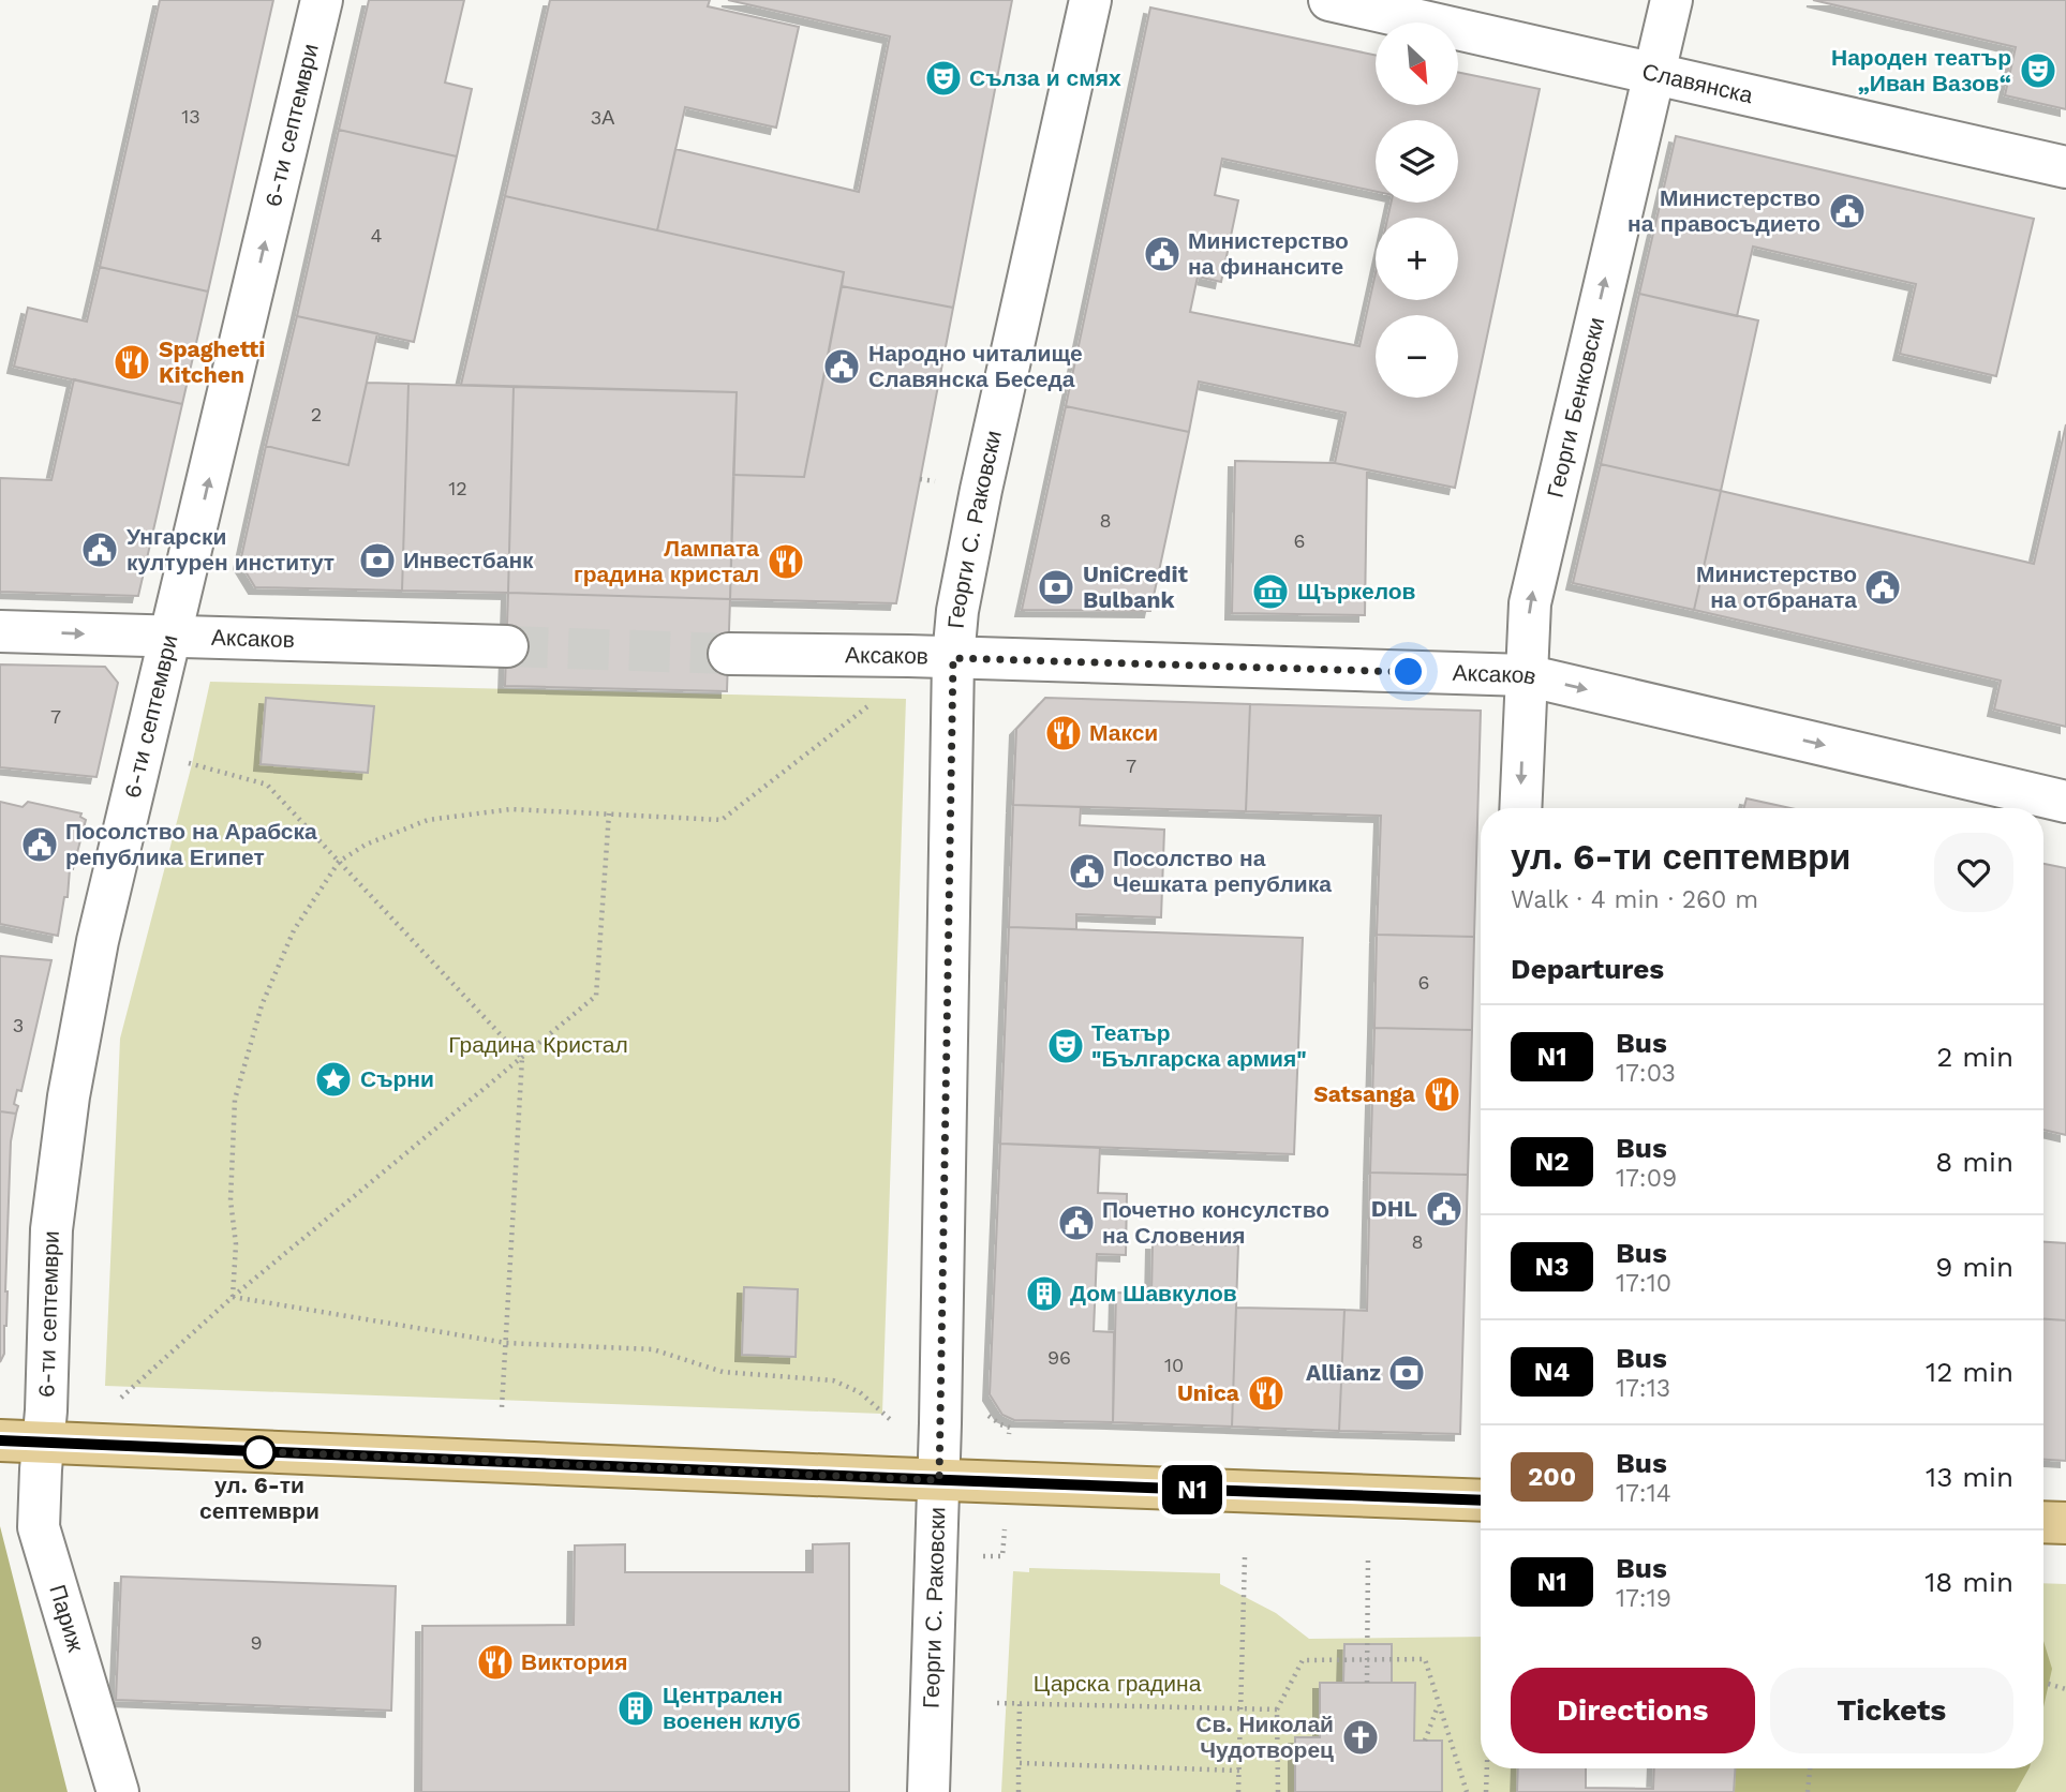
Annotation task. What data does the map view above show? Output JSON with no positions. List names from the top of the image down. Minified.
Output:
{"streets":{"street":["Славянска","6-ти септември","Георги Бенковски","Георги С. Раковски","Аксаков","Париж"]},"crossings":[["Славянска","Георги Бенковски"],["6-ти септември","Аксаков"],["6-ти септември","Париж"],["Георги Бенковски","Аксаков"],["Георги С. Раковски","Аксаков"]],"one_way":["6-ти септември","Аксаков"],"parks":["Градина Кристал","Царска градина"],"places":{"theatre":["Народен театър „Иван Вазов“","Сълза и смях","Театър \"Българска армия\""],"public building":["Министерство на правосъдието","Министерство на финансите","Народно читалище Славянска Беседа","Унгарски културен институт","Министерство на отбраната","Посолство на Арабска република Египет","Посолство на Чешката република","DHL","Почетно консулство на Словения"],"restaurant":["Spaghetti Kitchen","Лампата градина кристал","Макси","Satsanga","Unica","Виктория"],"bank":["Инвестбанк","UniCredit Bulbank","Allianz"],"museum":["Щъркелов"],"place":["Сърни"],"building":["Дом Шавкулов","Централен военен клуб"],"other":["ул. 6-ти септември"],"church":["Св. Николай Чудотворец"]},"lines":["bus line N1"],"house_numbers":["13","3А","4","2","12","8","6","7","7","6","3","8","96","10","9"],"north":"bottom right","page":{"on_map":"N1","map_buttons":["+","−"],"heading":[["ул. 6-ти септември","Walk · 4 min · 260 m"],"Departures"],"list":[{"mark":"N1","name":"Bus","note":"17:03","value":"2 min"},{"mark":"N2","name":"Bus","note":"17:09","value":"8 min"},{"mark":"N3","name":"Bus","note":"17:10","value":"9 min"},{"mark":"N4","name":"Bus","note":"17:13","value":"12 min"},{"mark":"200","name":"Bus","note":"17:14","value":"13 min"},{"mark":"N1","name":"Bus","note":"17:19","value":"18 min"}],"buttons":["Directions","Tickets"]}}
